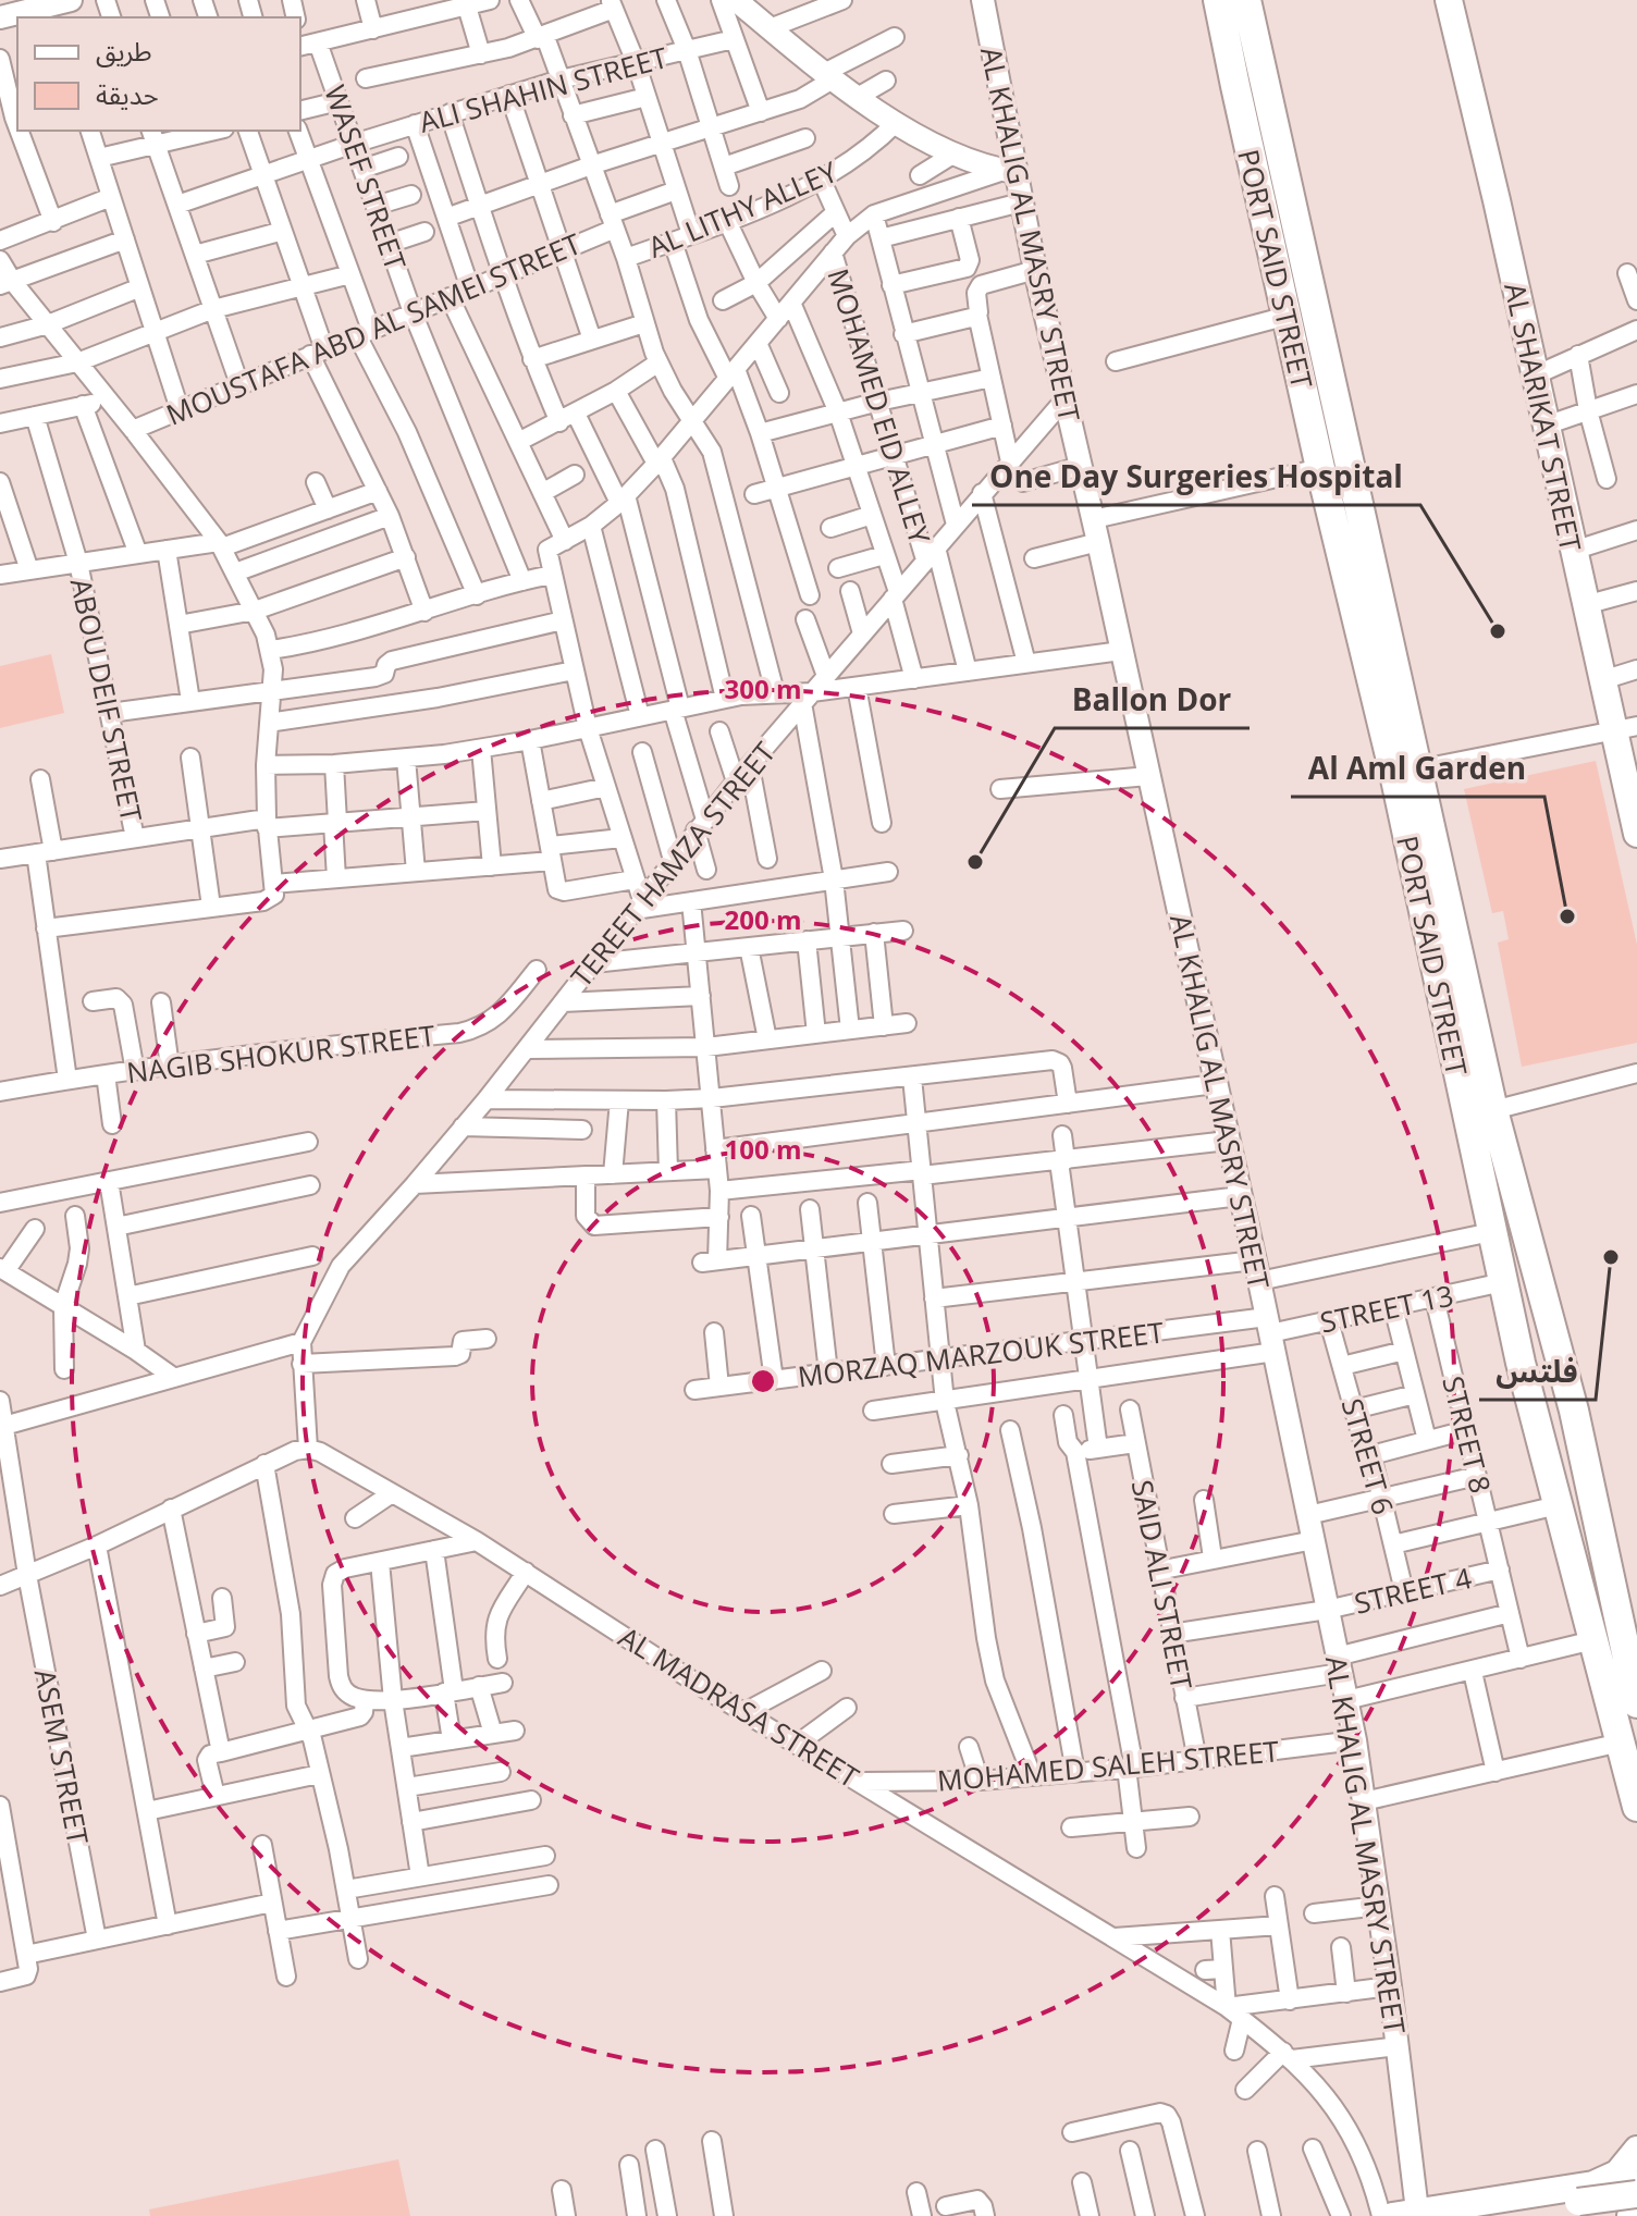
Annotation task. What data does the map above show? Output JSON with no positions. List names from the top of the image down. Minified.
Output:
{"streets":{"main road":["PORT SAID STREET","AL SHARIKAT STREET"],"street":["ALI SHAHIN STREET","WASEF STREET","AL LITHY ALLEY","AL KHALIG AL MASRY STREET","MOUSTAFA ABD AL SAMEI STREET","MOHAMED EID ALLEY","ABOU DEIF STREET","TEREET HAMZA STREET","NAGIB SHOKUR STREET","STREET 13","MORZAQ MARZOUK STREET","STREET 8","STREET 6","SAID ALI STREET","STREET 4","AL MADRASA STREET","ASEM STREET","MOHAMED SALEH STREET"]},"crossings":[["ALI SHAHIN STREET","WASEF STREET"],["WASEF STREET","MOUSTAFA ABD AL SAMEI STREET"],["AL KHALIG AL MASRY STREET","TEREET HAMZA STREET"],["AL KHALIG AL MASRY STREET","STREET 13"],["AL KHALIG AL MASRY STREET","MORZAQ MARZOUK STREET"],["AL KHALIG AL MASRY STREET","STREET 4"],["AL KHALIG AL MASRY STREET","MOHAMED SALEH STREET"],["PORT SAID STREET","STREET 13"],["MOHAMED EID ALLEY","TEREET HAMZA STREET"],["STREET 13","MORZAQ MARZOUK STREET"],["STREET 13","STREET 8"],["STREET 13","STREET 6"],["STREET 8","STREET 4"],["STREET 6","STREET 4"],["SAID ALI STREET","STREET 4"],["SAID ALI STREET","MOHAMED SALEH STREET"],["AL MADRASA STREET","MOHAMED SALEH STREET"]],"places":["One Day Surgeries Hospital","Ballon Dor","Al Aml Garden","فلتس"],"legend":["طريق","حديقة"],"rings":["300 m","200 m","100 m"]}
